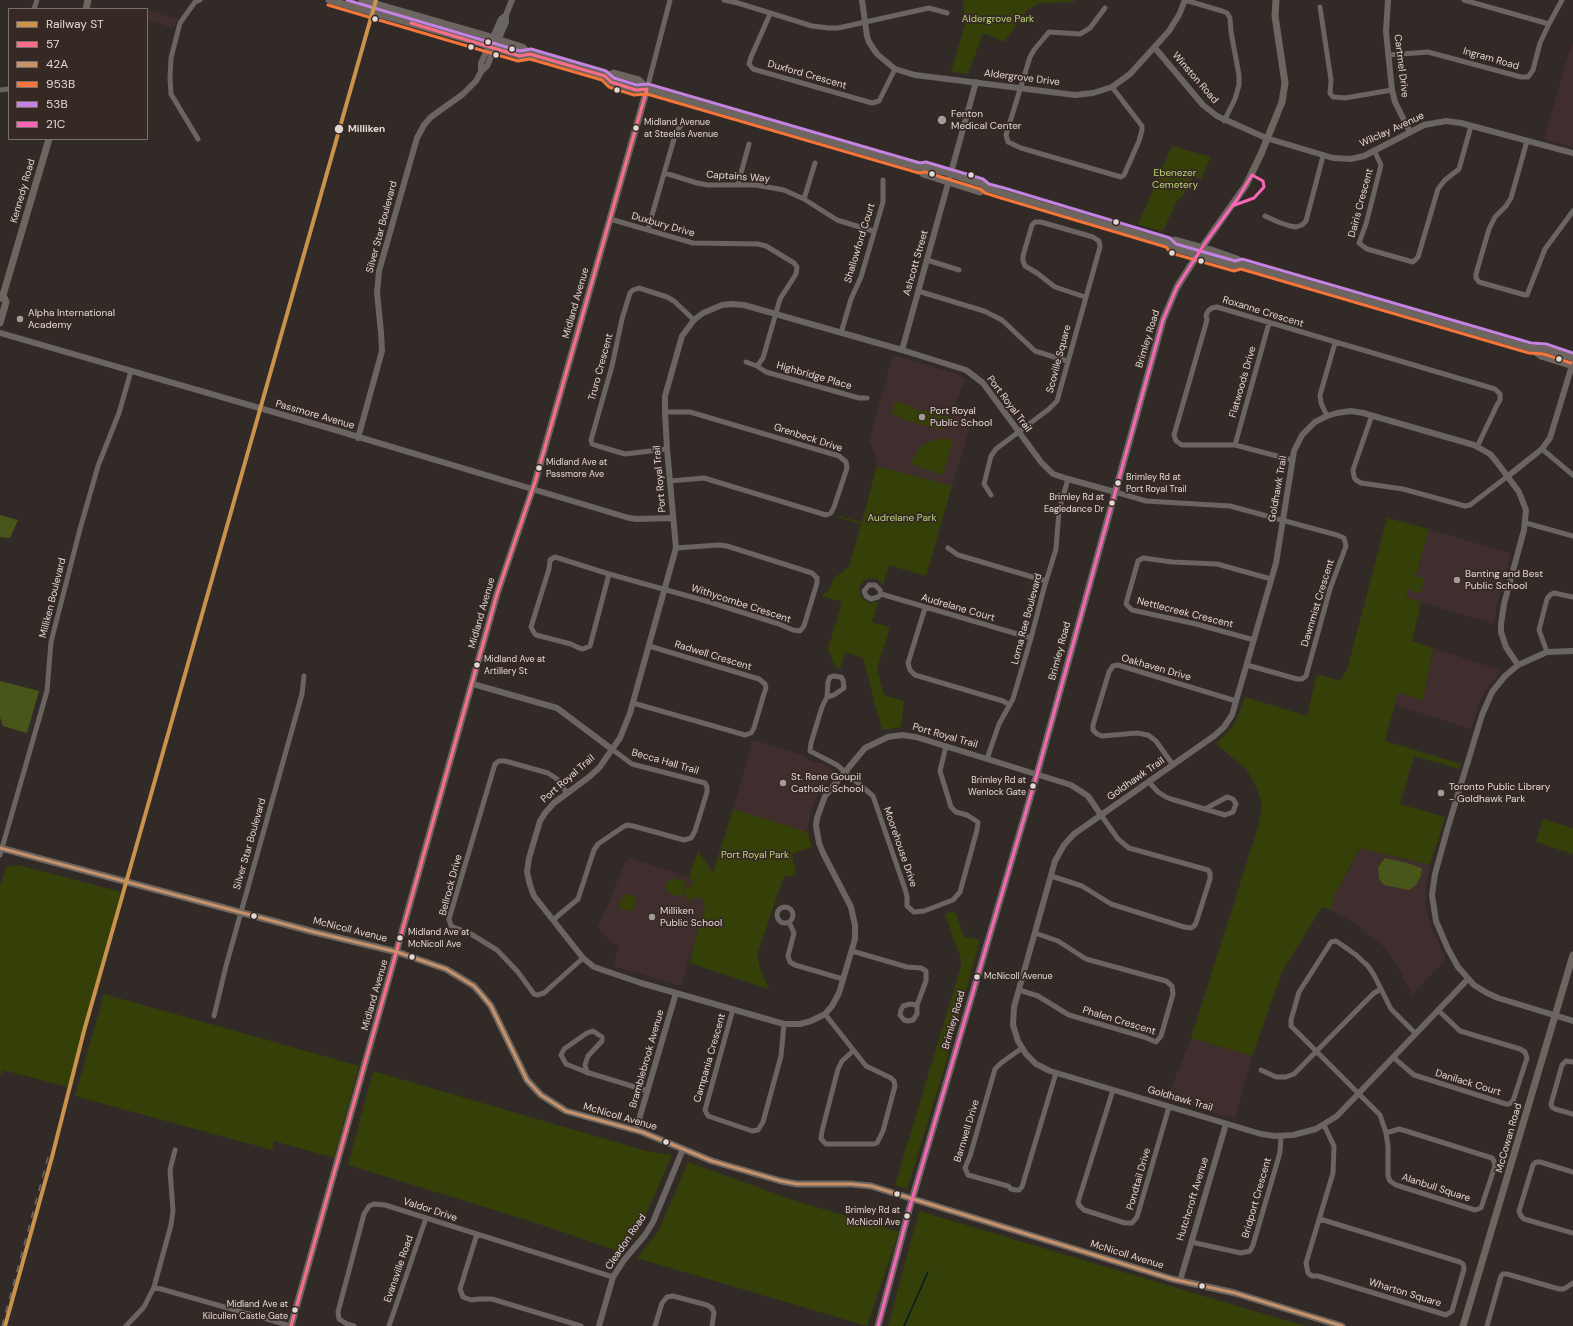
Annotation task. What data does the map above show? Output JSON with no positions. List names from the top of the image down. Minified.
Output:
{"streets":{"main road":["Kennedy Road","Midland Avenue","Brimley Road","McNicoll Avenue","McCowan Road"],"street":["Ingram Road","Cartmel Drive","Duxford Crescent","Aldergrove Drive","Winston Road","Wilclay Avenue","Captains Way","Dairis Crescent","Duxbury Drive","Silver Star Boulevard","Shallowford Court","Ashcott Street","Roxanne Crescent","Scoville Square","Truro Crescent","Highbridge Place","Flatwoods Drive","Port Royal Trail","Passmore Avenue","Grenbeck Drive","Goldhawk Trail","Milliken Boulevard","Dawnmist Crescent","Withycombe Crescent","Audrelane Court","Nettlecreek Crescent","Lorna Rae Boulevard","Radwell Crescent","Oakhaven Drive","Becca Hall Trail","Moorehouse Drive","Bellrock Drive","Phalen Crescent","Campania Crescent","Bramblebrook Avenue","Danilack Court","Barnwell Drive","Pondtail Drive","Alanbull Square","Bridport Crescent","Hutchcroft Avenue","Valdor Drive","Cleadon Road","Evansville Road","Wharton Square"]},"crossings":[["Ingram Road","Cartmel Drive"],["Cartmel Drive","Wilclay Avenue"],["Duxford Crescent","Aldergrove Drive"],["Aldergrove Drive","Winston Road"],["Aldergrove Drive","Ashcott Street"],["Winston Road","Wilclay Avenue"],["Winston Road","Brimley Road"],["Wilclay Avenue","Dairis Crescent"],["Wilclay Avenue","Brimley Road"],["Captains Way","Shallowford Court"],["Duxbury Drive","Midland Avenue"],["Duxbury Drive","Port Royal Trail"],["Silver Star Boulevard","Passmore Avenue"],["Silver Star Boulevard","McNicoll Avenue"],["Shallowford Court","Port Royal Trail"],["Ashcott Street","Port Royal Trail"],["Midland Avenue","Passmore Avenue"],["Midland Avenue","McNicoll Avenue"],["Roxanne Crescent","Flatwoods Drive"],["Roxanne Crescent","Goldhawk Trail"],["Brimley Road","Port Royal Trail"],["Brimley Road","McNicoll Avenue"],["Scoville Square","Port Royal Trail"],["Truro Crescent","Port Royal Trail"],["Port Royal Trail","Passmore Avenue"],["Port Royal Trail","Grenbeck Drive"],["Port Royal Trail","Goldhawk Trail"],["Port Royal Trail","Withycombe Crescent"],["Port Royal Trail","Lorna Rae Boulevard"],["Port Royal Trail","Radwell Crescent"],["Port Royal Trail","Becca Hall Trail"],["Port Royal Trail","Moorehouse Drive"],["Port Royal Trail","Bellrock Drive"],["Port Royal Trail","Campania Crescent"],["Port Royal Trail","Bramblebrook Avenue"],["Passmore Avenue","Milliken Boulevard"],["Goldhawk Trail","Dawnmist Crescent"],["Goldhawk Trail","Nettlecreek Crescent"],["Goldhawk Trail","Oakhaven Drive"],["Goldhawk Trail","Phalen Crescent"],["Goldhawk Trail","Danilack Court"],["Goldhawk Trail","Barnwell Drive"],["Goldhawk Trail","Pondtail Drive"],["Goldhawk Trail","Alanbull Square"],["Goldhawk Trail","Bridport Crescent"],["Goldhawk Trail","Hutchcroft Avenue"],["Goldhawk Trail","Wharton Square"],["Milliken Boulevard","McNicoll Avenue"],["Audrelane Court","Lorna Rae Boulevard"],["McNicoll Avenue","Bramblebrook Avenue"],["McNicoll Avenue","Hutchcroft Avenue"],["McNicoll Avenue","Cleadon Road"],["Bridport Crescent","Hutchcroft Avenue"],["Valdor Drive","Cleadon Road"],["Valdor Drive","Evansville Road"]],"parks":["Aldergrove Park","Ebenezer Cemetery","Audrelane Park","Port Royal Park"],"places":["Fenton Medical Center","Midland Avenue at Steeles Avenue","Milliken","Alpha International Academy","Port Royal Public School","Midland Ave at Passmore Ave","Brimley Rd at Port Royal Trail","Brimley Rd at Eagledance Dr","Banting and Best Public School","Midland Ave at Artillery St","St. Rene Goupil Catholic School","Brimley Rd at Wenlock Gate","Toronto Public Library - Goldhawk Park","Milliken Public School","Midland Ave at McNicoll Ave","McNicoll Avenue","Brimley Rd at McNicoll Ave","Midland Ave at Kilcullen Castle Gate"],"lines":["rail line ST","transit line 53B","transit line 953B","transit line 57","transit line 21C","transit line 42A"],"legend":["Railway ST","57","42A","953B","53B","21C"]}
